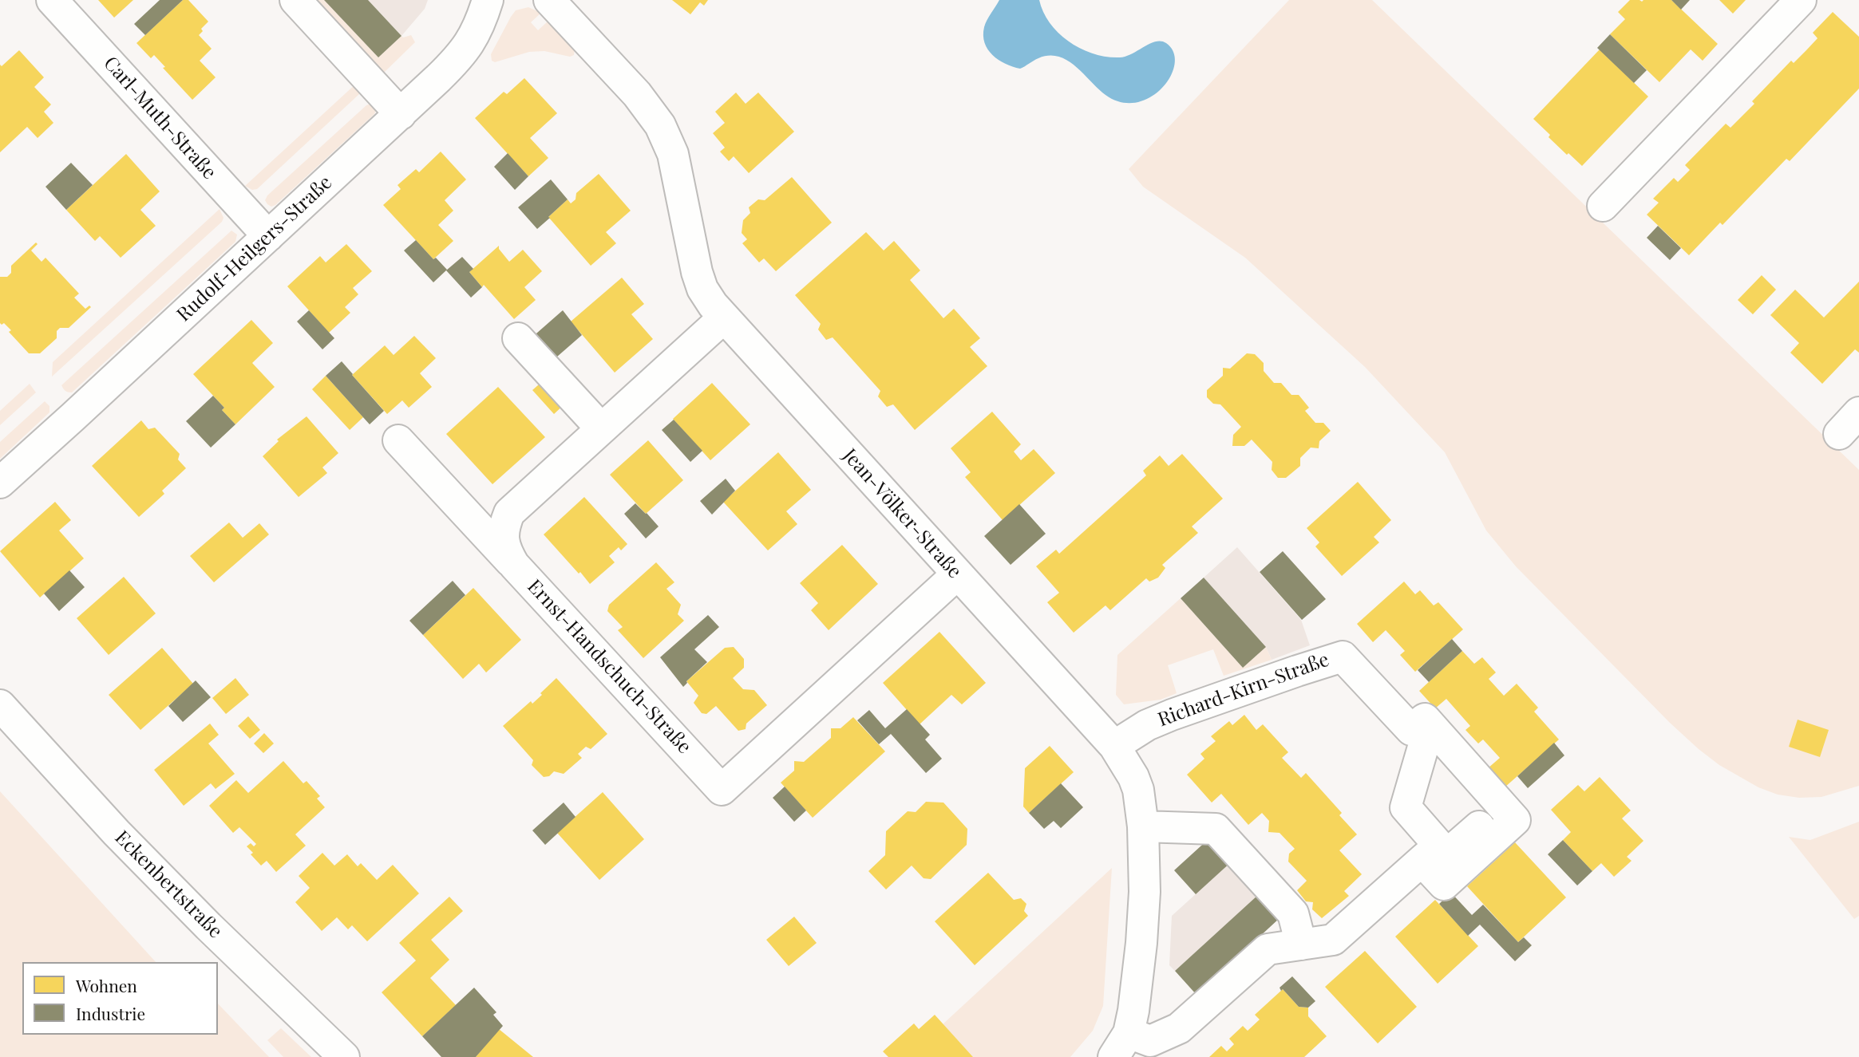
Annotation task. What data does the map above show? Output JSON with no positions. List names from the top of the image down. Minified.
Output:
{"streets":{"street":["Carl-Muth-Straße","Rudolf-Heilgers-Straße","Jean-Völker-Straße","Ernst-Handschuch-Straße","Richard-Kirn-Straße","Eckenbertstraße"]},"crossings":[["Carl-Muth-Straße","Rudolf-Heilgers-Straße"],["Jean-Völker-Straße","Ernst-Handschuch-Straße"],["Jean-Völker-Straße","Richard-Kirn-Straße"]],"legend":["Wohnen","Industrie"]}
